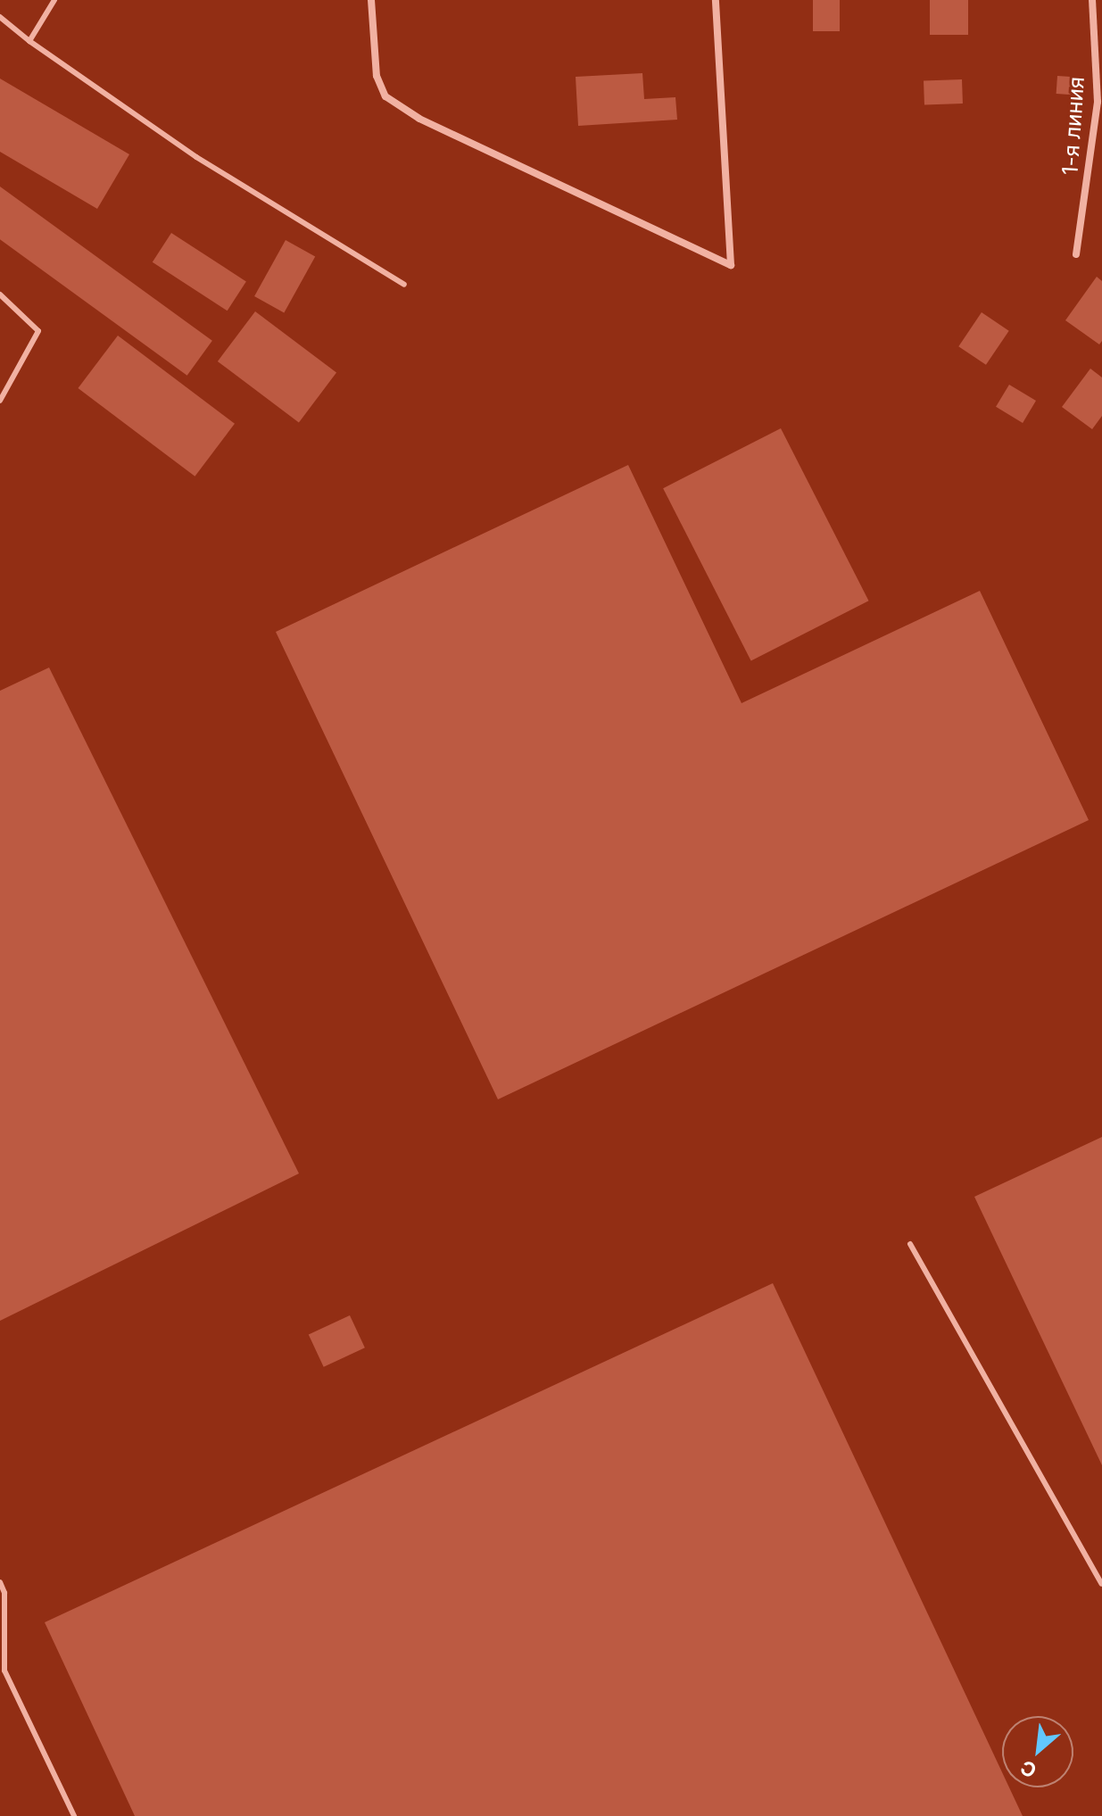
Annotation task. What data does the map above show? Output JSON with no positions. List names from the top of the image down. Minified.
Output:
{"streets":{"street":["1-я линия"]},"north":"bottom left"}
